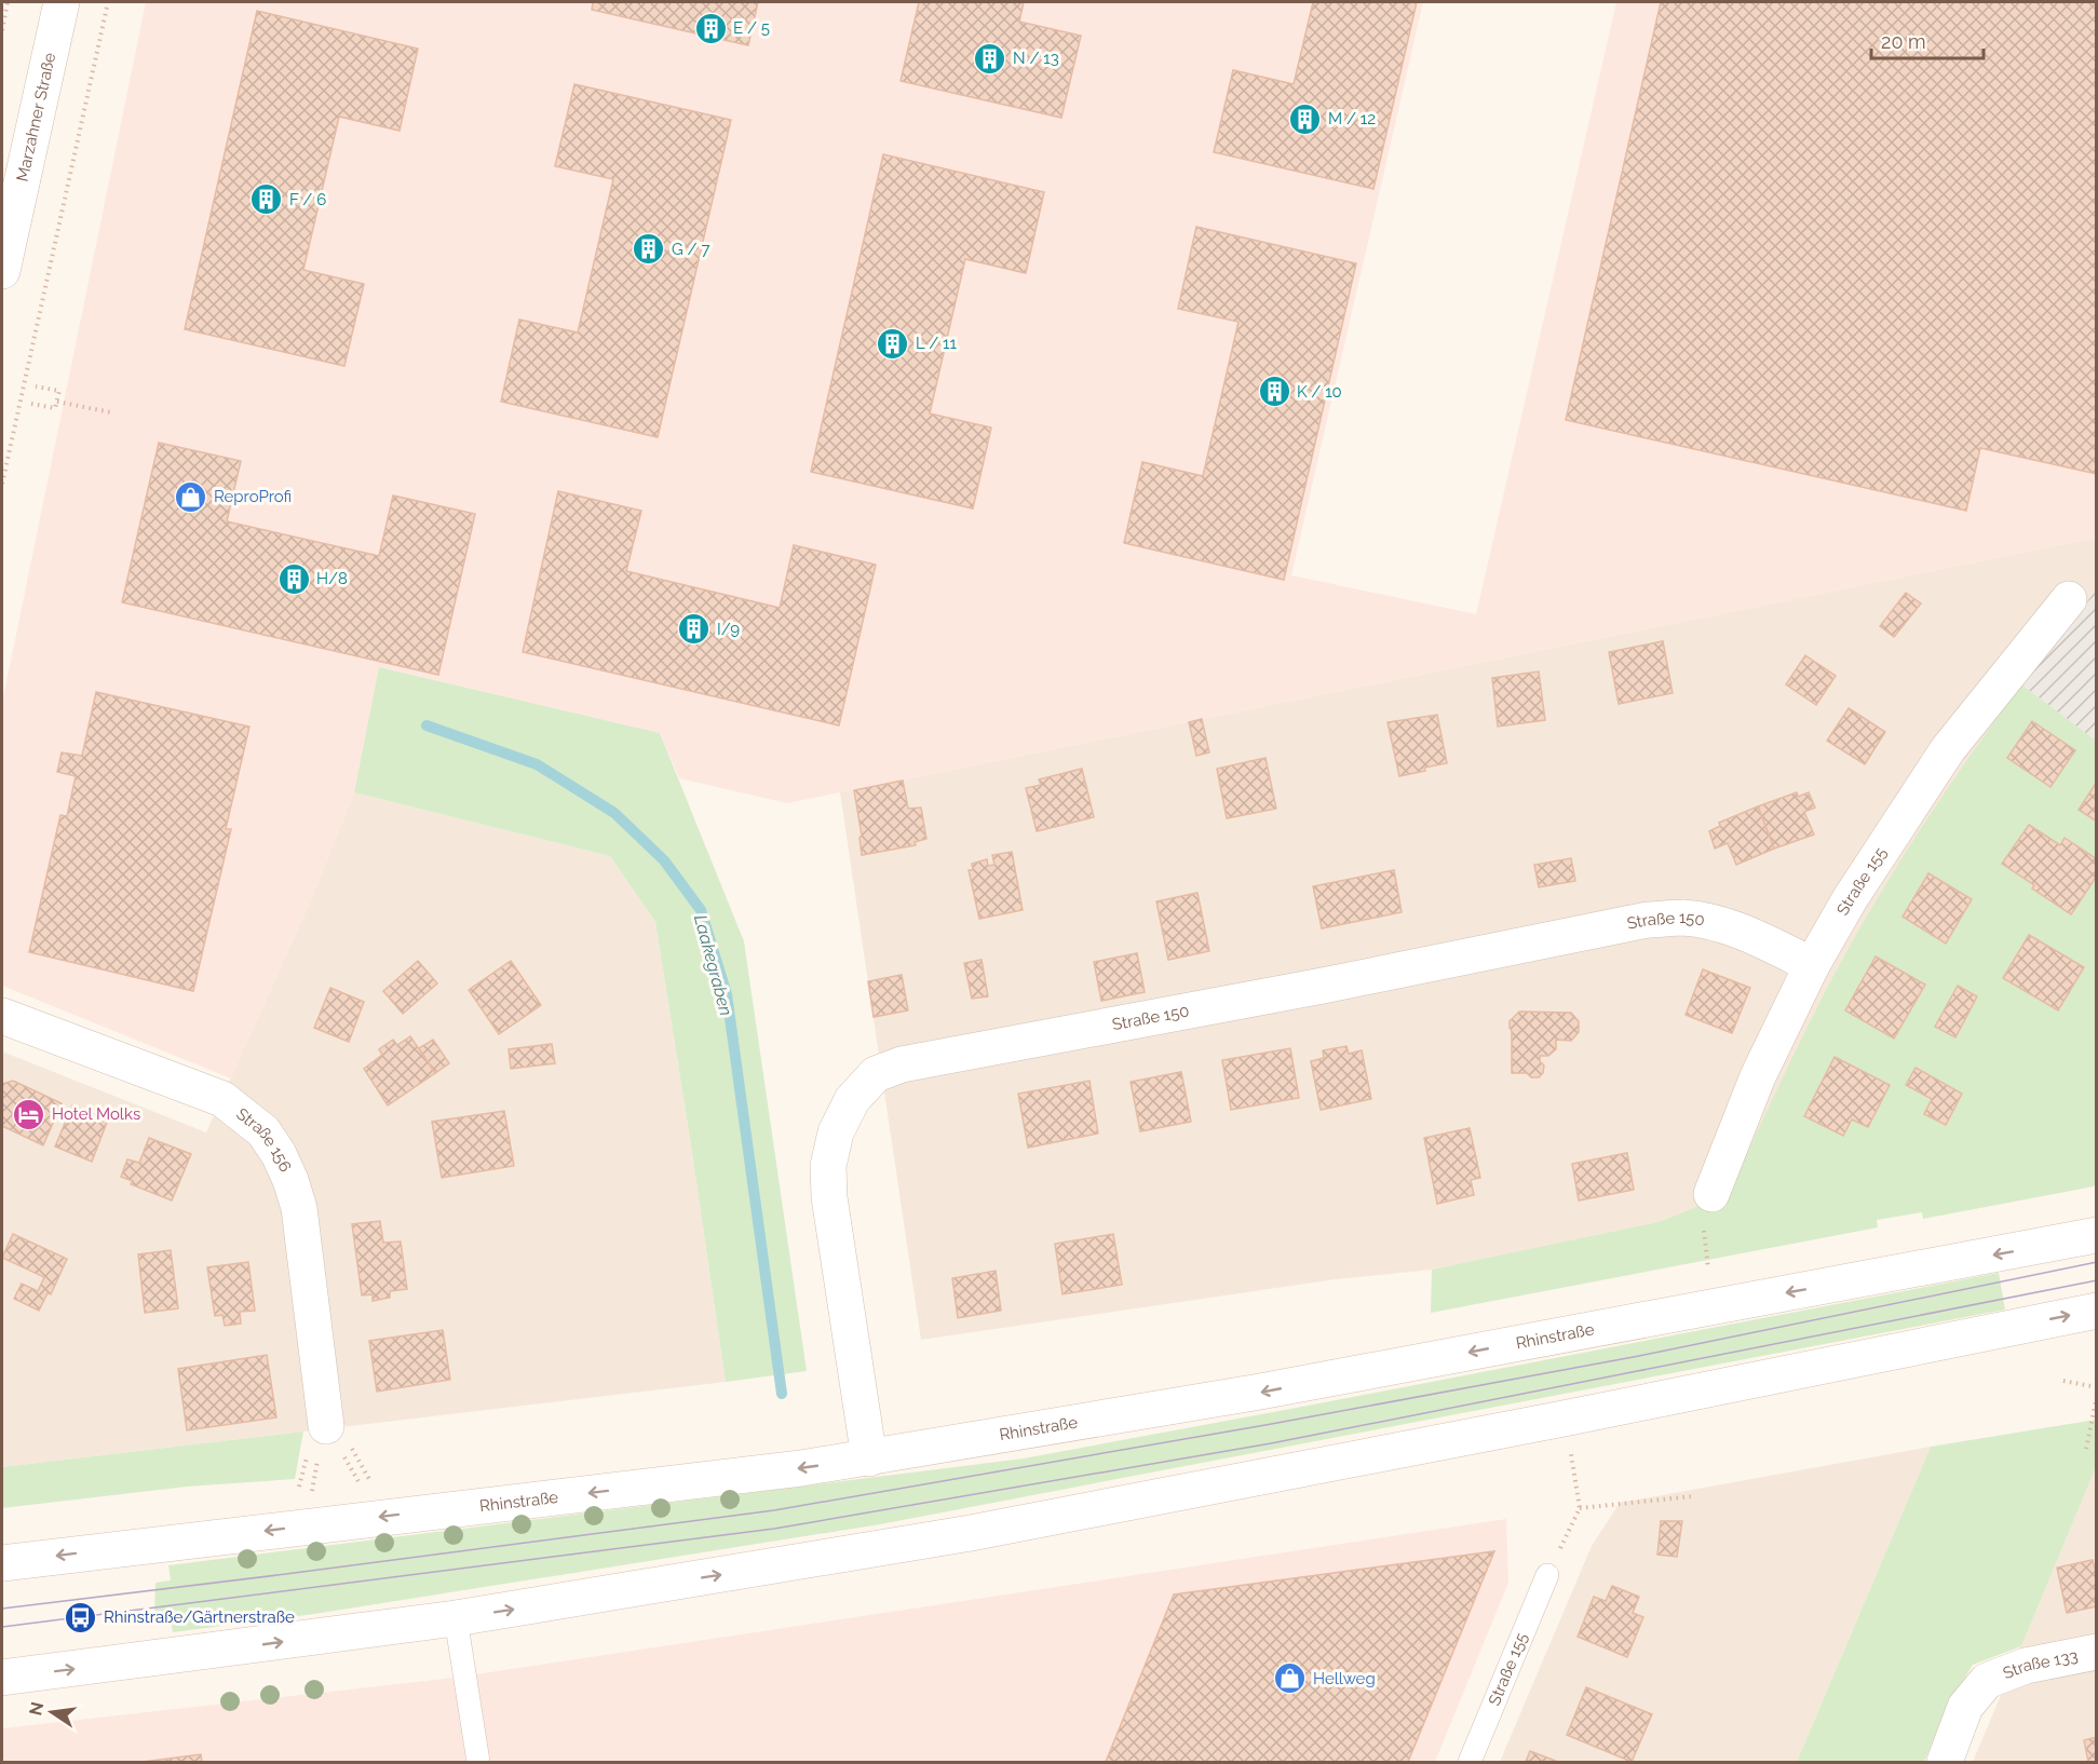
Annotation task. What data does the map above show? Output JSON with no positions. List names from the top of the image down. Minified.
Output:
{"streets":{"main road":["Marzahner Straße","Straße 155","Straße 150","Straße 156","Rhinstraße","Straße 133"]},"crossings":[["Straße 155","Straße 150"],["Straße 150","Rhinstraße"]],"water":["Laakegraben"],"places":{"building":["E / 5","N / 13","M / 12","F / 6","G / 7","L / 11","K / 10","H/8","I/9"],"shop":["ReproProfi","Hellweg"],"hotel":["Hotel Molks"],"bus stop":["Rhinstraße/Gärtnerstraße"]},"scale_bar":"20 m","north":"left"}
